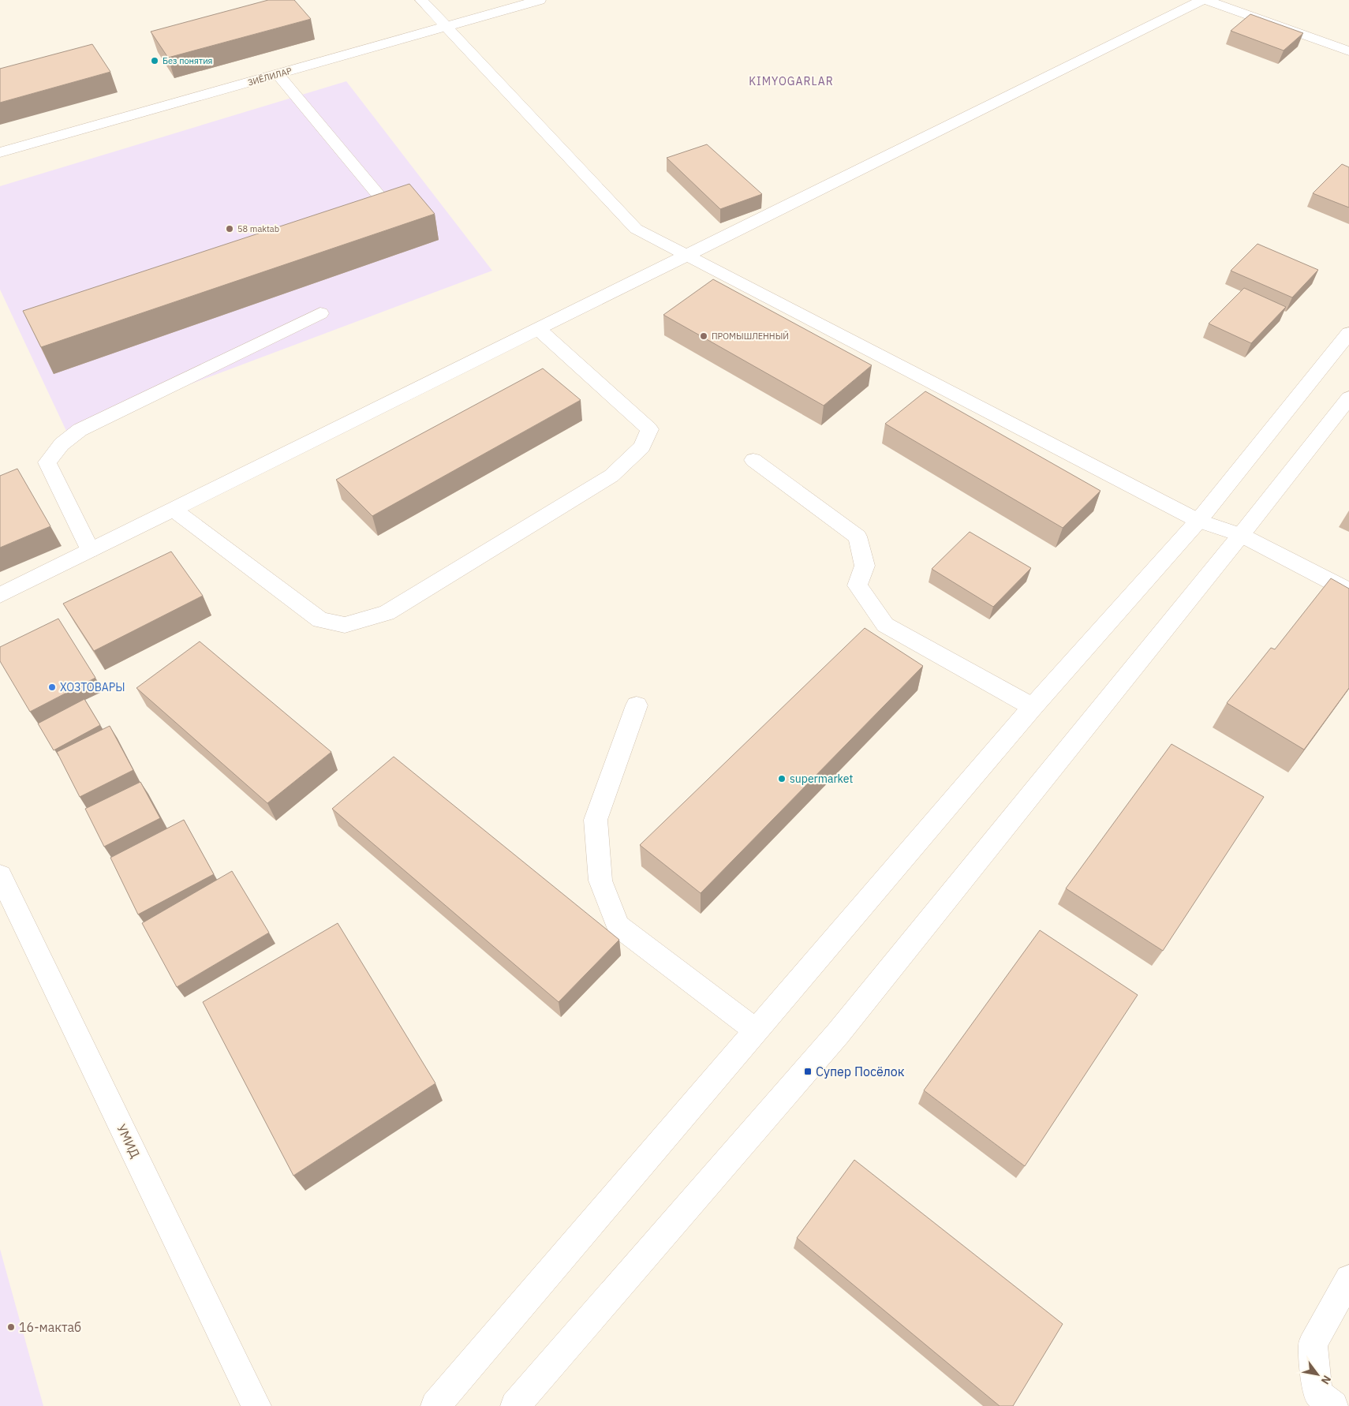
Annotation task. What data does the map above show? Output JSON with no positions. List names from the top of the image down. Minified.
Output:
{"streets":{"street":["ЗИЁЛИЛАР","УМИД"]},"districts":["KIMYOGARLAR"],"places":{"other":["Без понятия","58 maktab","ПРОМЫШЛЕННЫЙ","ХОЗТОВАРЫ","supermarket","16-мактаб"],"transit":["Супер Посёлок"]},"north":"bottom right"}
